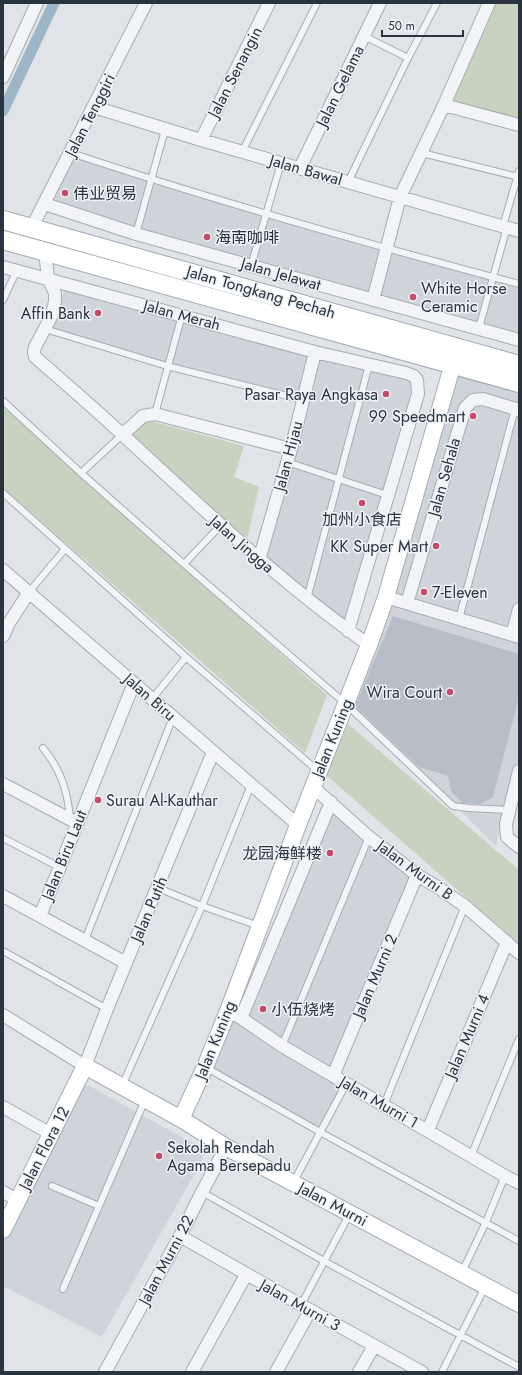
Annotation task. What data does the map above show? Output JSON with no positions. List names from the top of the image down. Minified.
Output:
{"streets":{"main road":["Jalan Tongkang Pechah"],"street":["Jalan Senangin","Jalan Gelama","Jalan Tenggiri","Jalan Bawal","Jalan Jelawat","Jalan Merah","Jalan Hijau","Jalan Sehala","Jalan Jingga","Jalan Biru","Jalan Kuning","Jalan Biru Laut","Jalan Murni B","Jalan Putih","Jalan Murni 2","Jalan Murni 4","Jalan Murni 1","Jalan Flora 12","Jalan Murni","Jalan Murni 22","Jalan Murni 3"]},"crossings":[["Jalan Senangin","Jalan Bawal"],["Jalan Gelama","Jalan Bawal"],["Jalan Tenggiri","Jalan Bawal"],["Jalan Tenggiri","Jalan Jelawat"],["Jalan Tenggiri","Jalan Tongkang Pechah"],["Jalan Tongkang Pechah","Jalan Jingga"],["Jalan Tongkang Pechah","Jalan Kuning"],["Jalan Merah","Jalan Hijau"],["Jalan Merah","Jalan Jingga"],["Jalan Hijau","Jalan Jingga"],["Jalan Jingga","Jalan Kuning"],["Jalan Biru","Jalan Kuning"],["Jalan Biru","Jalan Biru Laut"],["Jalan Biru","Jalan Putih"],["Jalan Kuning","Jalan Murni B"],["Jalan Kuning","Jalan Murni 1"],["Jalan Kuning","Jalan Murni"],["Jalan Murni B","Jalan Murni 2"],["Jalan Murni B","Jalan Murni 4"],["Jalan Putih","Jalan Flora 12"],["Jalan Putih","Jalan Murni"],["Jalan Murni 2","Jalan Murni 1"],["Jalan Murni 4","Jalan Murni 1"],["Jalan Flora 12","Jalan Murni"],["Jalan Murni","Jalan Murni 22"],["Jalan Murni 22","Jalan Murni 3"]],"places":["伟业贸易","海南咖啡","White Horse Ceramic","Affin Bank","Pasar Raya Angkasa","99 Speedmart","加州小食店","KK Super Mart","7-Eleven","Wira Court","Surau Al-Kauthar","龙园海鲜楼","小伍烧烤","Sekolah Rendah Agama Bersepadu"],"scale_bar":"50 m"}
